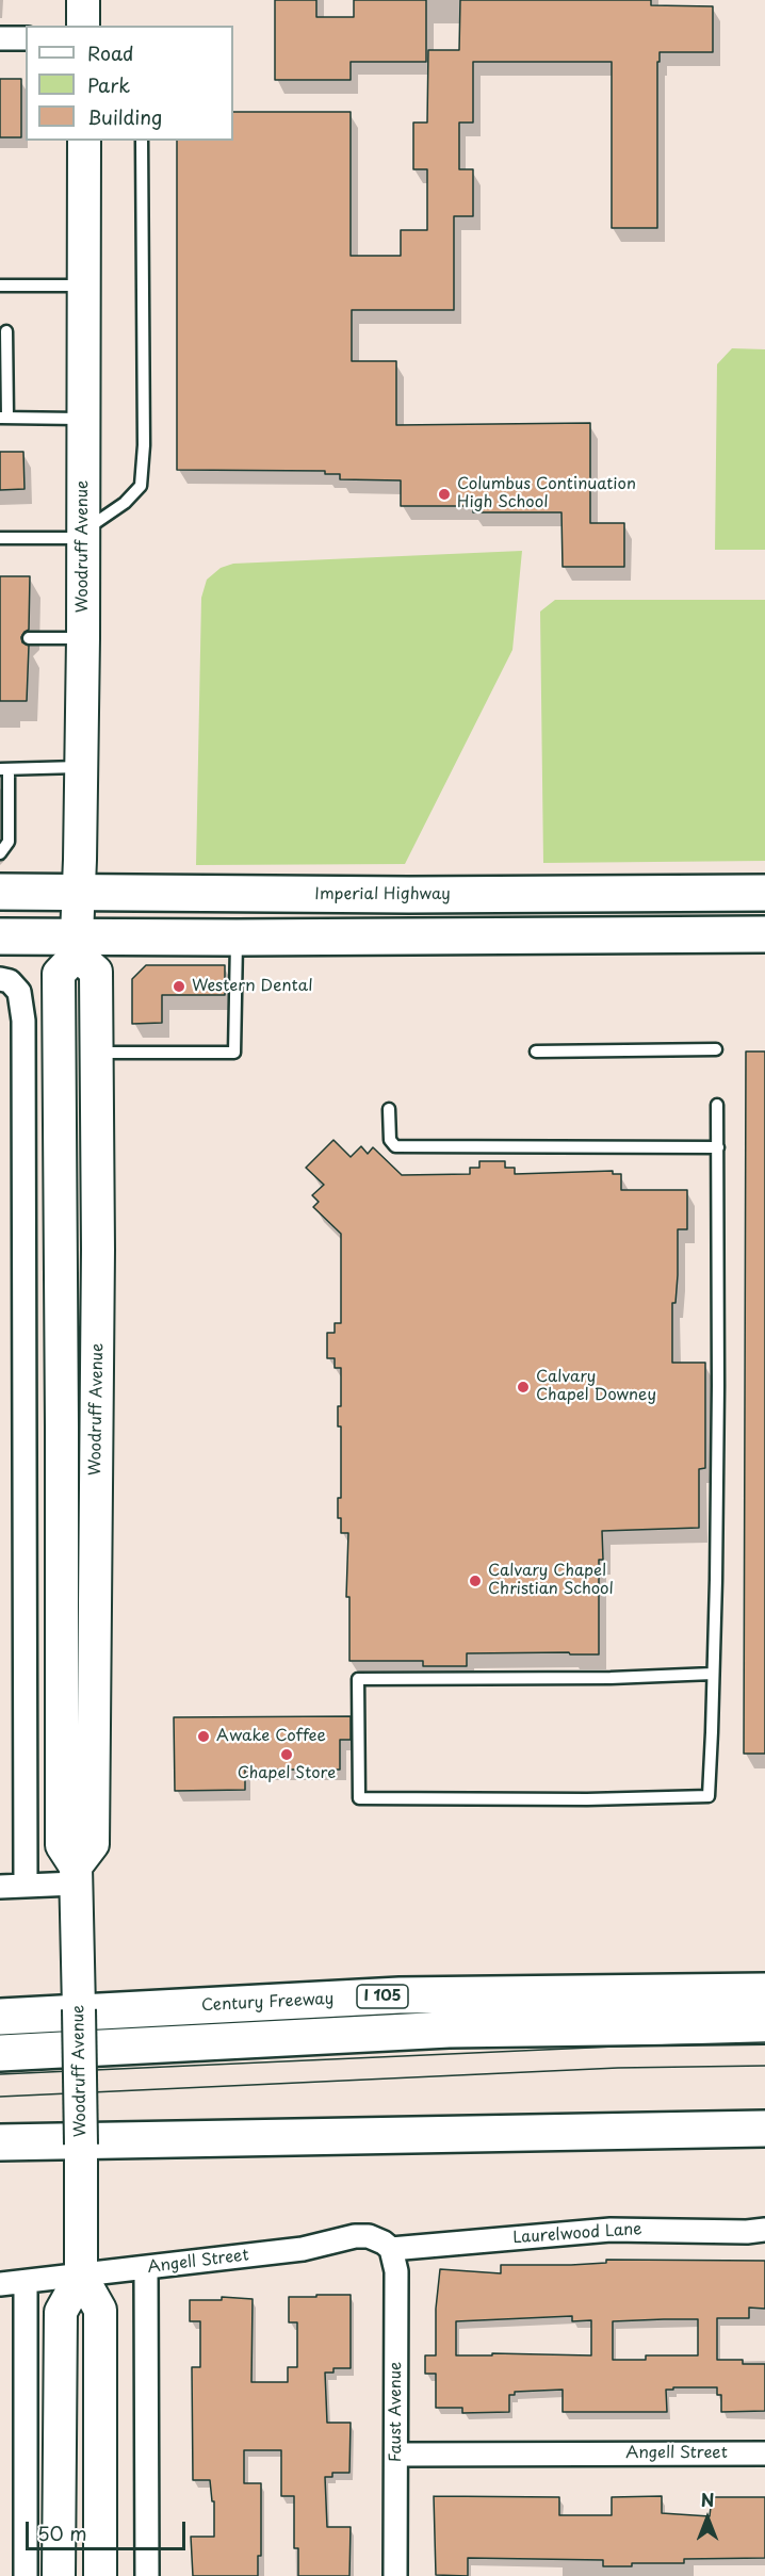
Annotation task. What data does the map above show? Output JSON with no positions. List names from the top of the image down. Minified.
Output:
{"streets":{"main road":["Woodruff Avenue","Imperial Highway","I 105","Century Freeway"],"street":["Laurelwood Lane","Angell Street","Faust Avenue"]},"crossings":[["Woodruff Avenue","Imperial Highway"],["Woodruff Avenue","Angell Street"],["Laurelwood Lane","Angell Street"],["Laurelwood Lane","Faust Avenue"],["Angell Street","Faust Avenue"]],"places":["Columbus Continuation High School","Western Dental","Calvary Chapel Downey","Calvary Chapel Christian School","Awake Coffee","Chapel Store"],"legend":["Road","Park","Building"],"scale_bar":"50 m","north":"top"}
